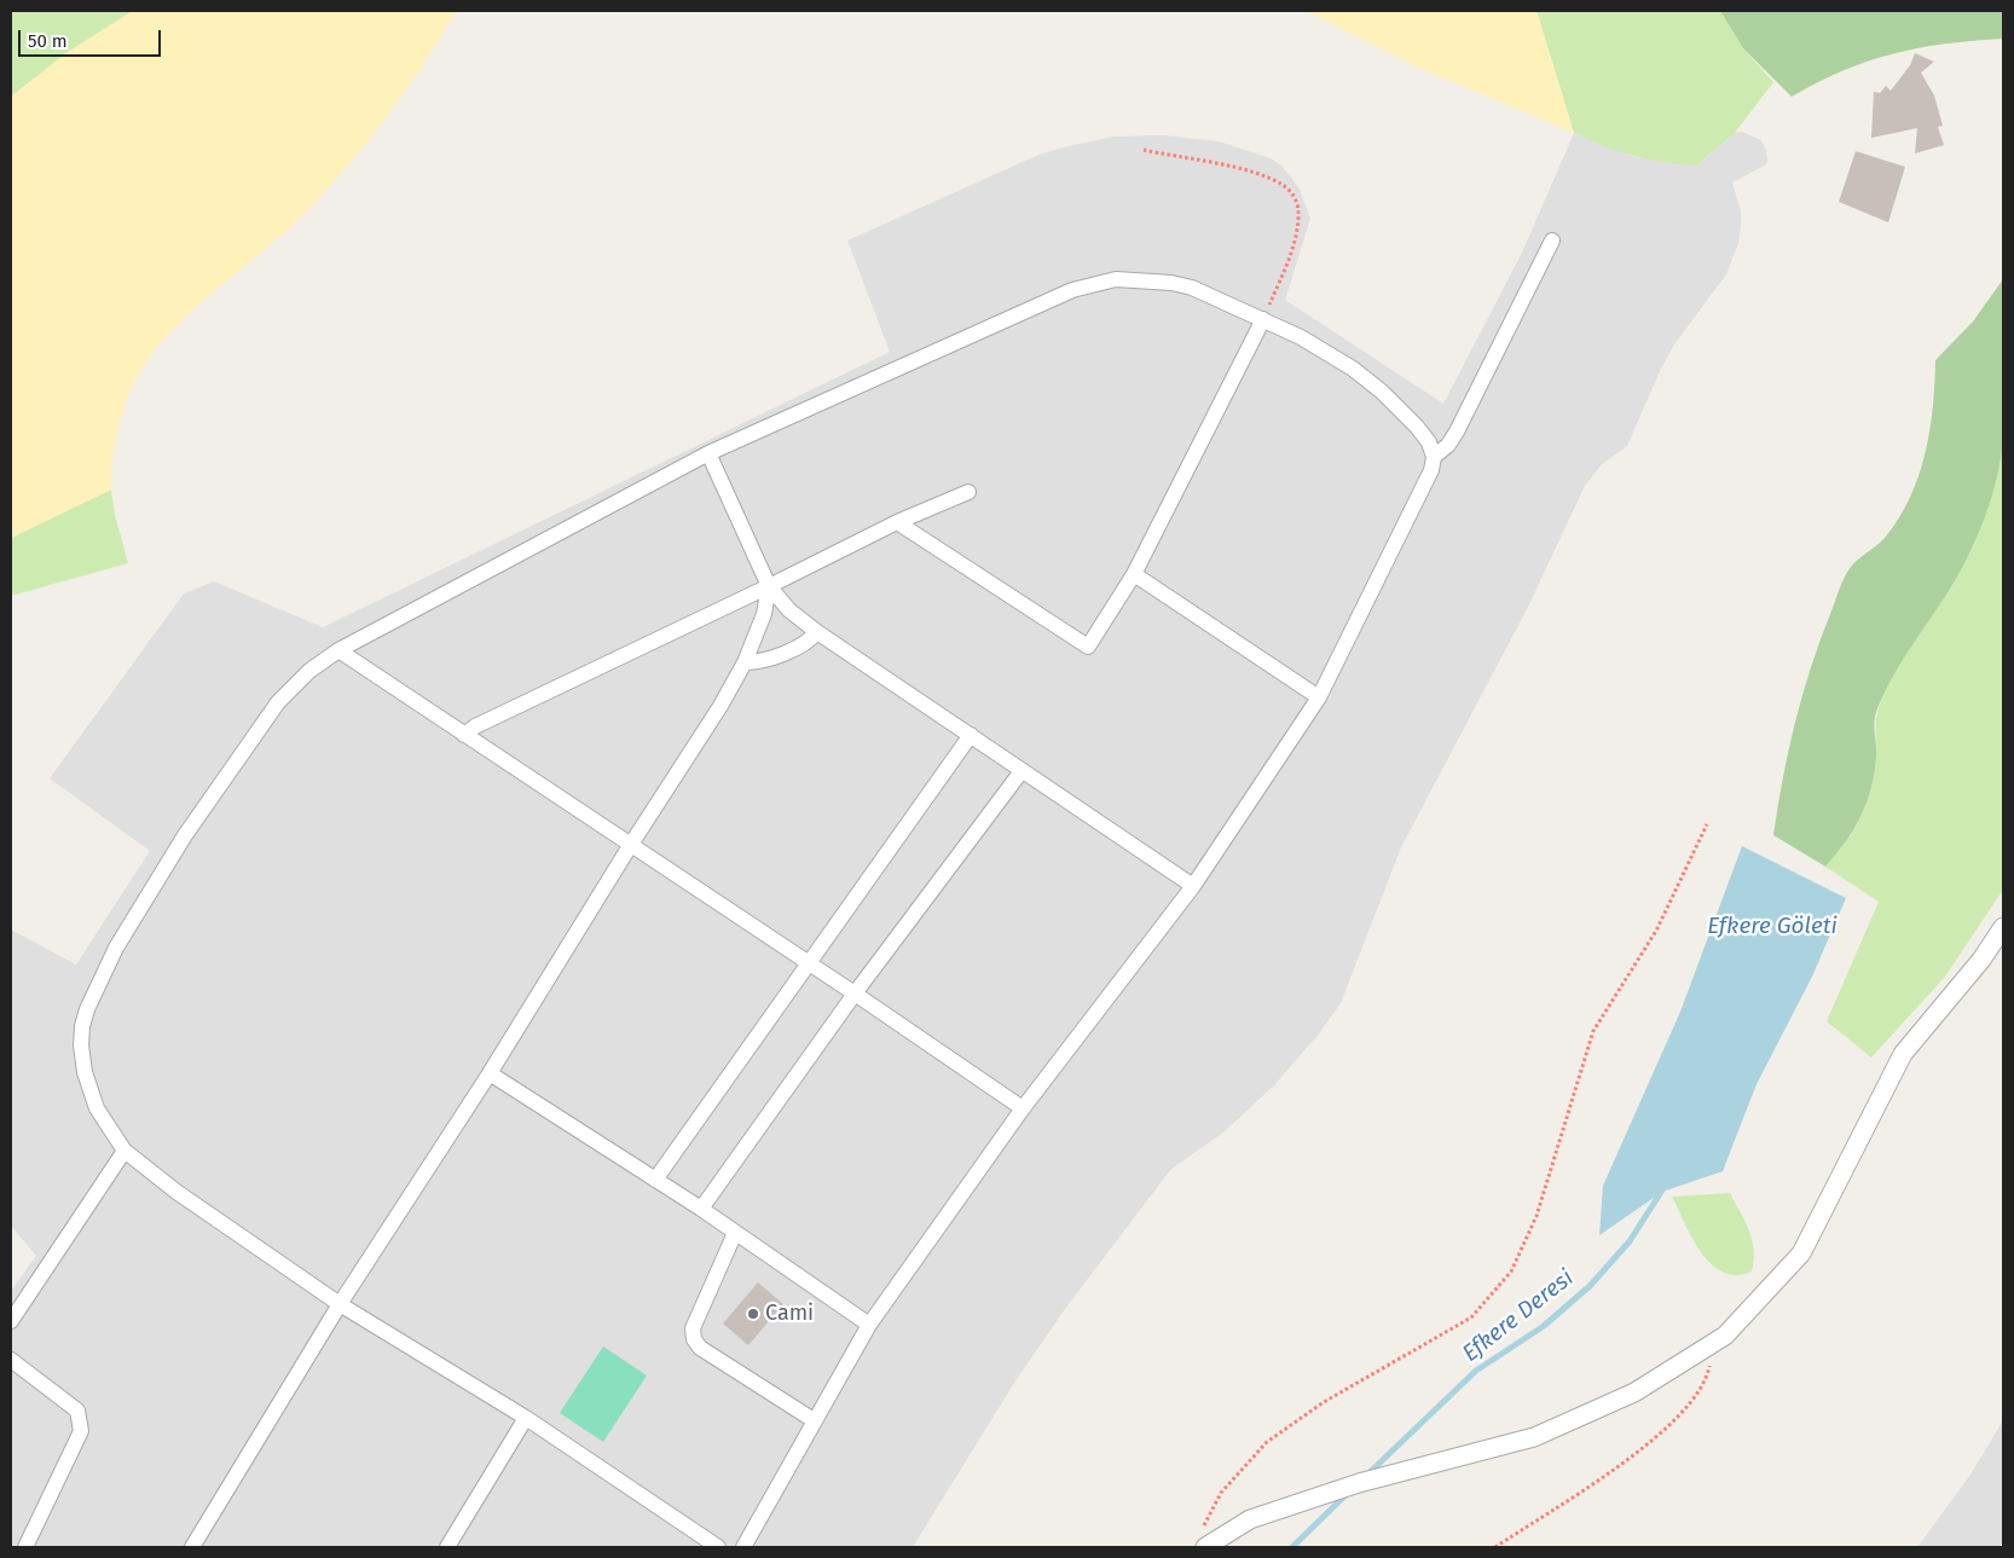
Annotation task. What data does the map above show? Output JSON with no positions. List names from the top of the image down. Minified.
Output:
{"water":["Efkere Göleti","Efkere Deresi"],"places":["Cami"],"scale_bar":"50 m"}
